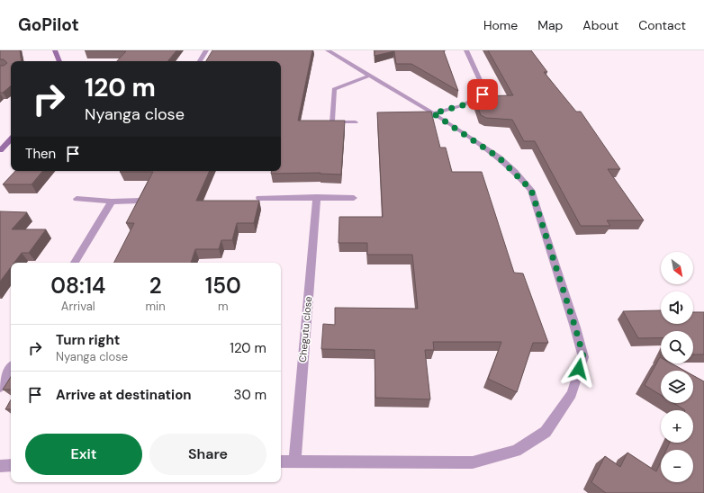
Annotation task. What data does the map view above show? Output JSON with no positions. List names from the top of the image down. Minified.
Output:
{"streets":{"street":["Chegutu close"]},"north":"bottom right","page":{"header":"GoPilot","nav":["Home","Map","About","Contact"],"turn":["120 m","Nyanga close"],"then":"Then","map_buttons":["+","−"],"eta":["08:14","Arrival","2","min","150","m"],"list":[{"name":"Turn right","note":"Nyanga close","value":"120 m"},{"name":"Arrive at destination","value":"30 m"}],"buttons":["Exit","Share"]}}
